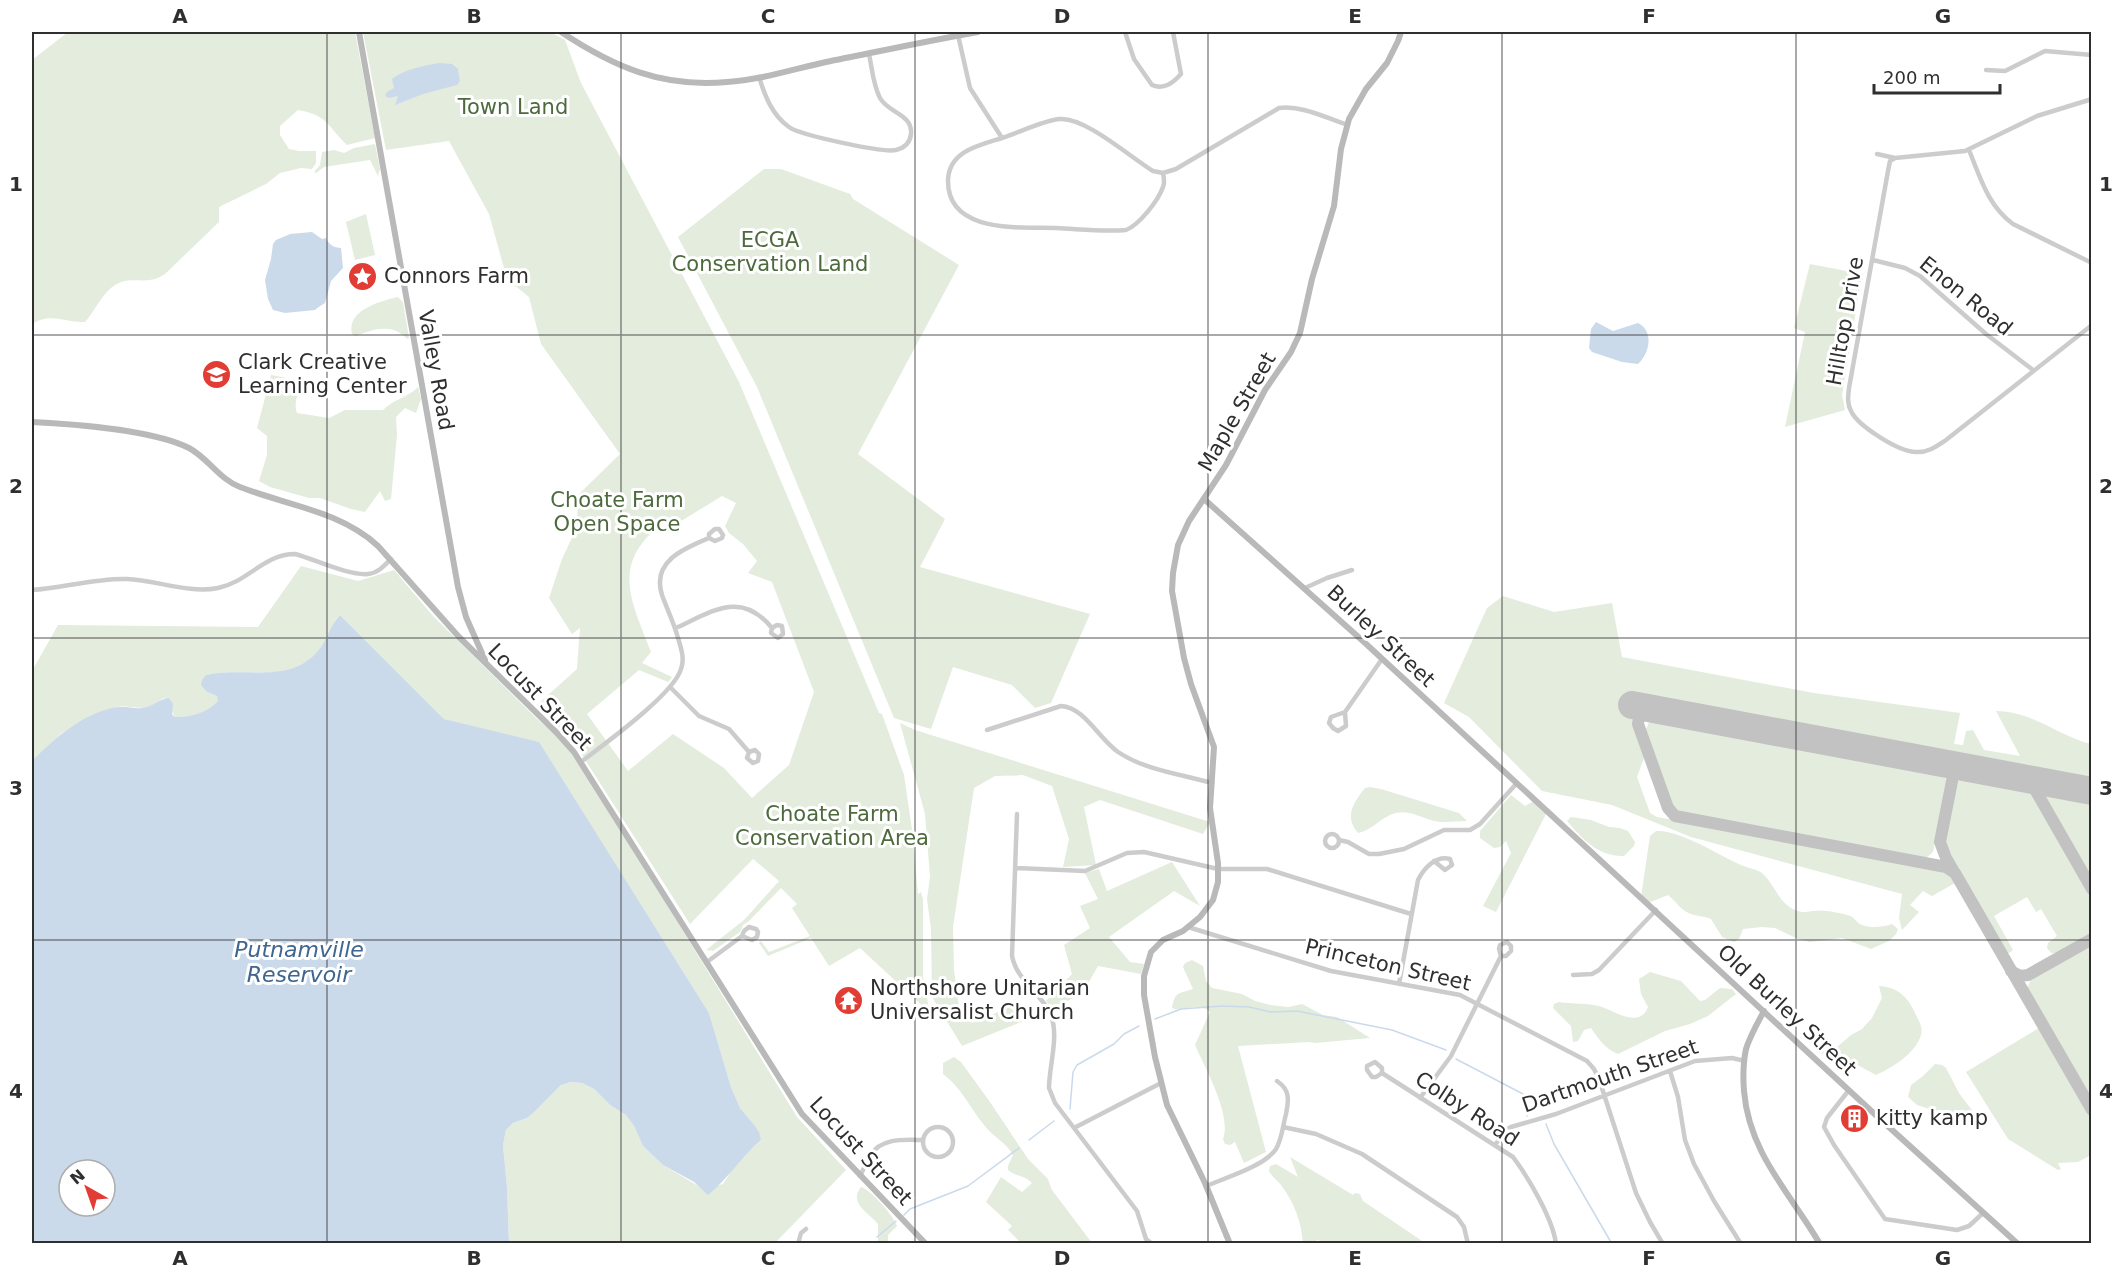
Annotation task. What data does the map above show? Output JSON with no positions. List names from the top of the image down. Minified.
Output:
{"streets":{"main road":["Valley Road","Maple Street","Burley Street","Locust Street","Old Burley Street"],"street":["Enon Road","Hilltop Drive","Princeton Street","Dartmouth Street","Colby Road"]},"crossings":[["Enon Road","Hilltop Drive"],["Valley Road","Locust Street"],["Maple Street","Burley Street"],["Maple Street","Princeton Street"],["Burley Street","Old Burley Street"],["Princeton Street","Dartmouth Street"],["Dartmouth Street","Colby Road"]],"water":["Putnamville Reservoir"],"parks":["Town Land","ECGA Conservation Land","Choate Farm Open Space","Choate Farm Conservation Area"],"places":{"place":["Connors Farm"],"school or university":["Clark Creative Learning Center"],"temple":["Northshore Unitarian Universalist Church"],"building":["kitty kamp"]},"scale_bar":"200 m","north":"top left","grid":{"columns":["A","B","C","D","E","F","G"],"rows":["1","2","3","4"]}}
